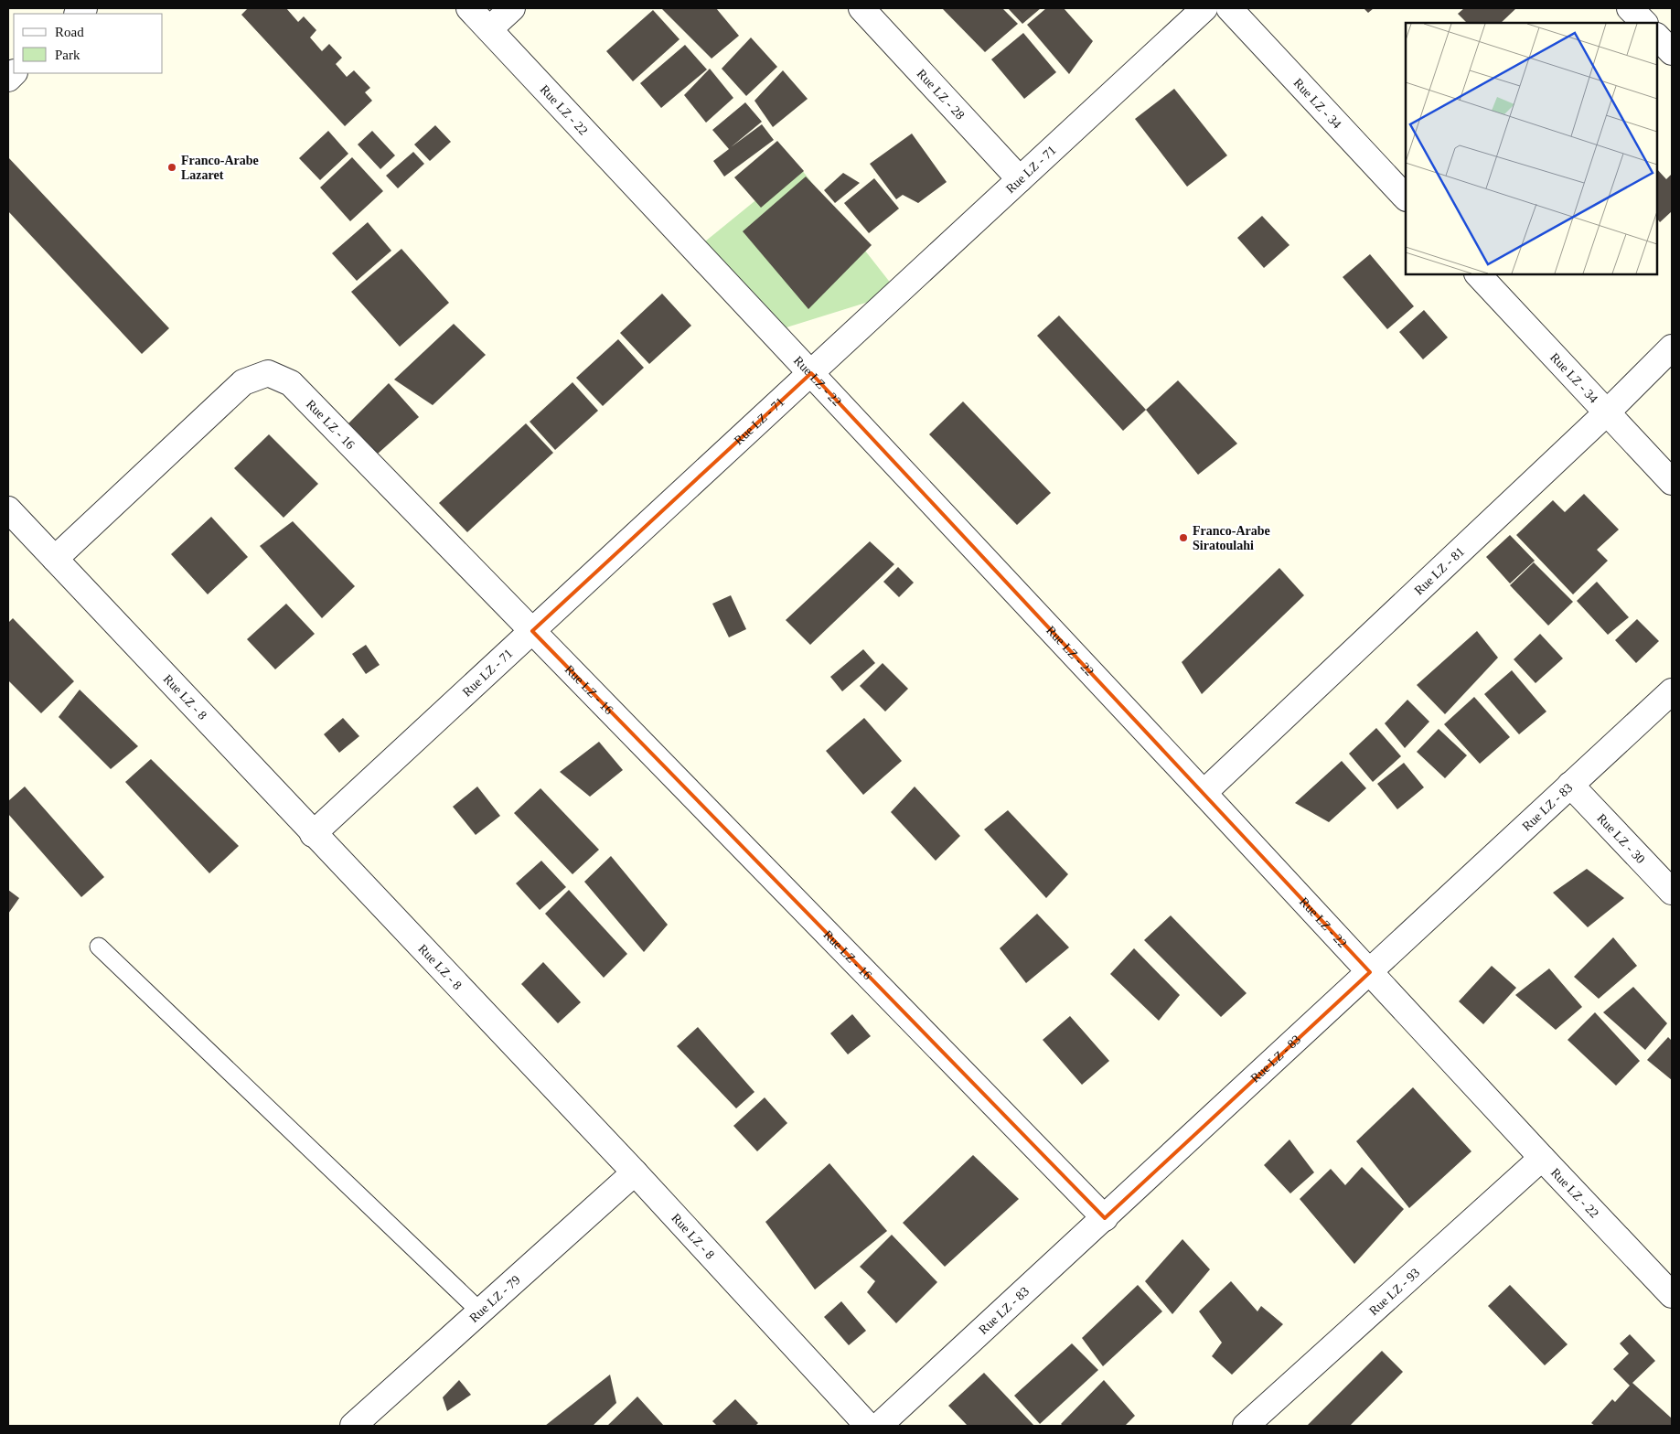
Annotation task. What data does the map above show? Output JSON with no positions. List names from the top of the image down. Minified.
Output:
{"streets":{"street":["Rue LZ - 28","Rue LZ - 34","Rue LZ - 22","Rue LZ - 71","Rue LZ - 16","Rue LZ - 81","Rue LZ - 8","Rue LZ - 83","Rue LZ - 30","Rue LZ - 93","Rue LZ - 79"]},"crossings":[["Rue LZ - 28","Rue LZ - 71"],["Rue LZ - 34","Rue LZ - 81"],["Rue LZ - 22","Rue LZ - 71"],["Rue LZ - 22","Rue LZ - 81"],["Rue LZ - 22","Rue LZ - 83"],["Rue LZ - 22","Rue LZ - 93"],["Rue LZ - 71","Rue LZ - 16"],["Rue LZ - 71","Rue LZ - 8"],["Rue LZ - 16","Rue LZ - 8"],["Rue LZ - 16","Rue LZ - 83"],["Rue LZ - 8","Rue LZ - 79"],["Rue LZ - 83","Rue LZ - 30"]],"places":["Franco-Arabe Lazaret","Franco-Arabe Siratoulahi"],"legend":["Road","Park"]}
